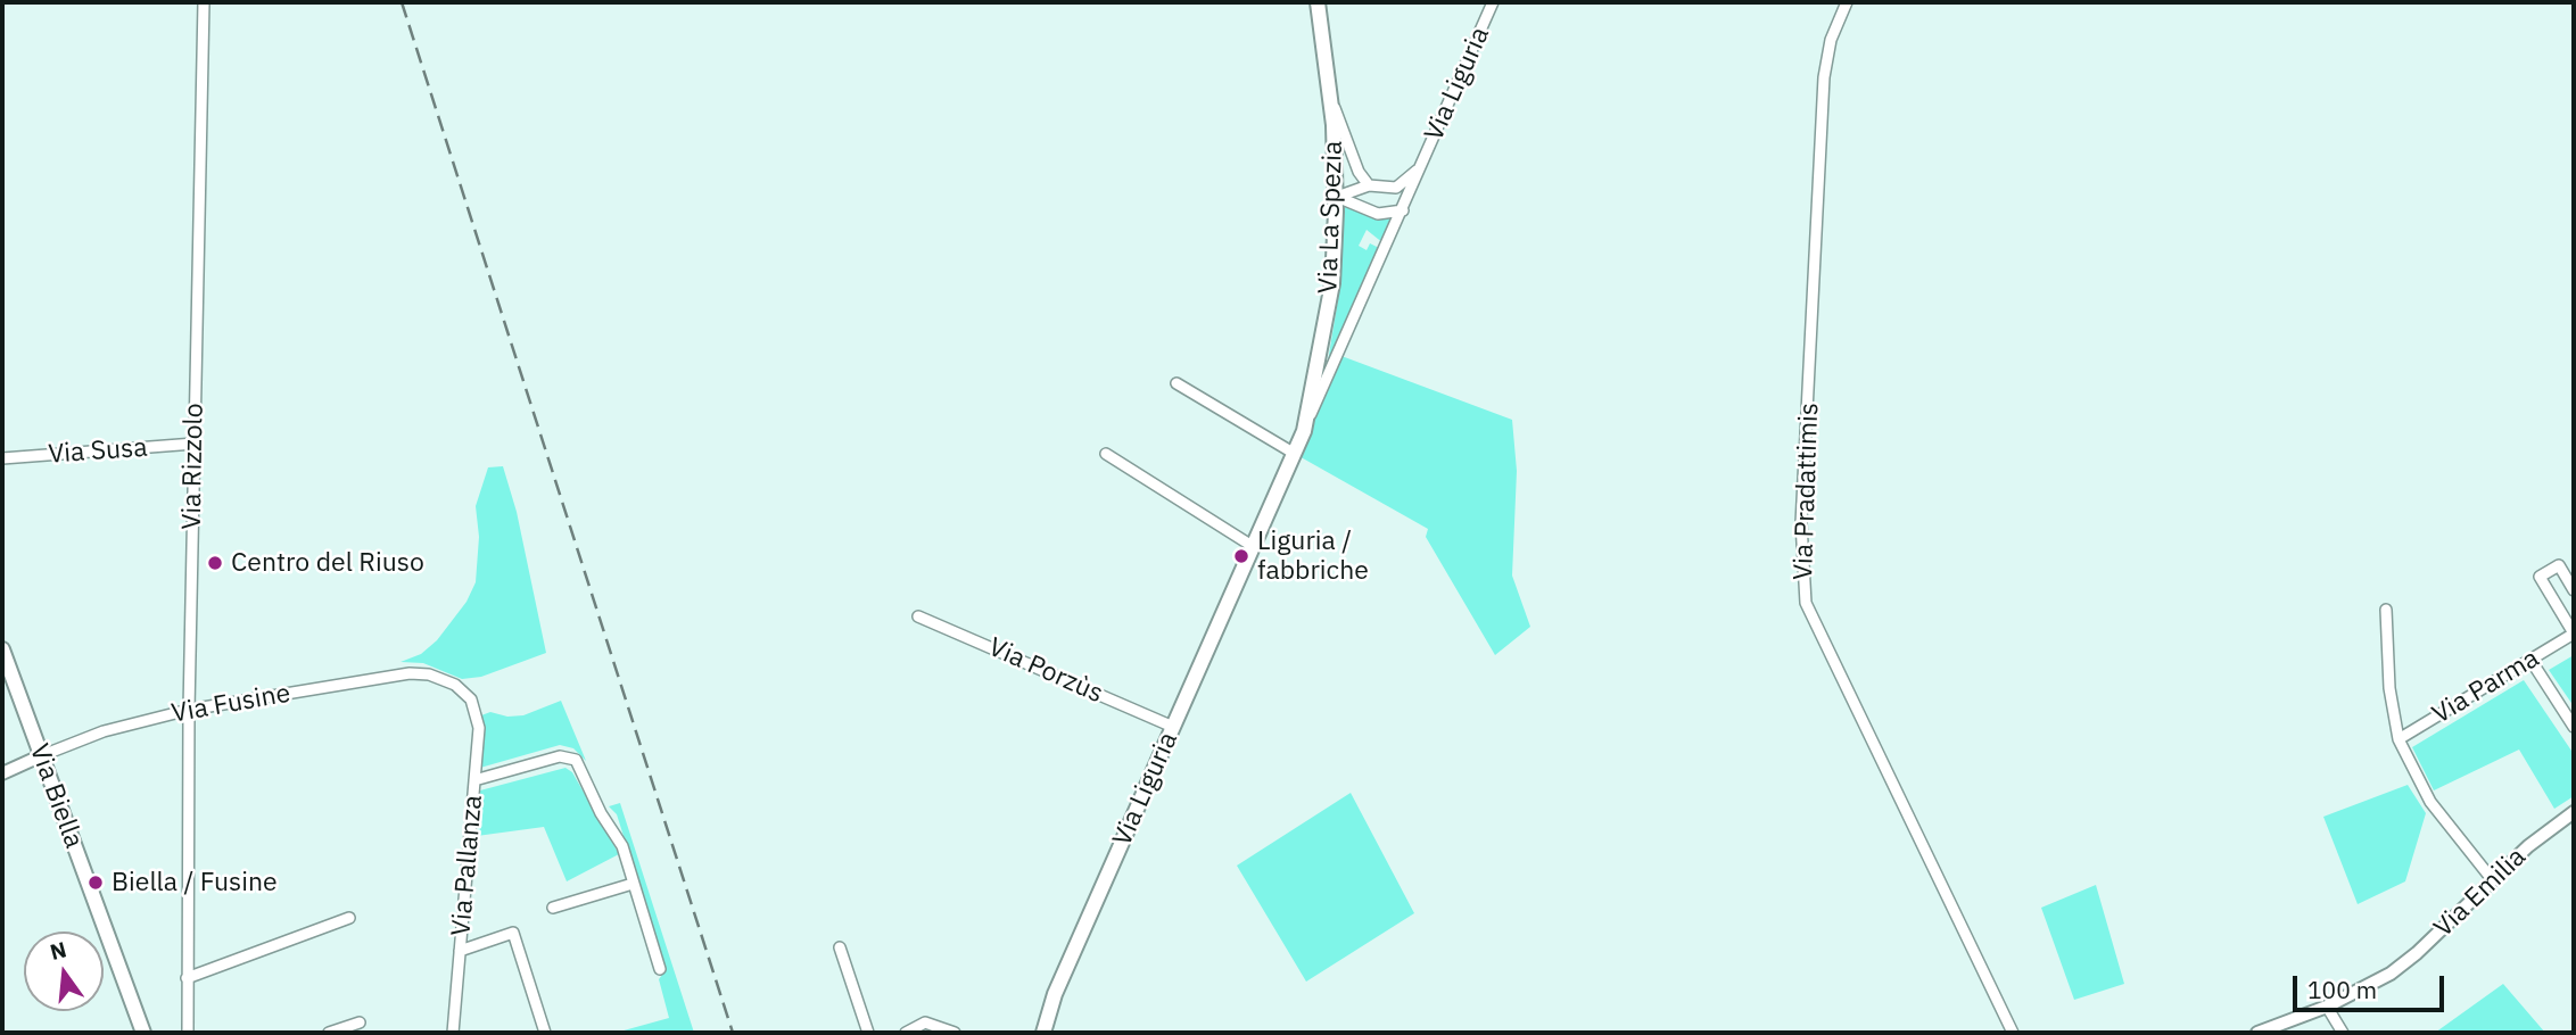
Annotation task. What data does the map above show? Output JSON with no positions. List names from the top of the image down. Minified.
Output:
{"streets":{"main road":["Via Liguria","Via La Spezia","Via Biella"],"street":["Via Susa","Via Rizzolo","Via Pradattimis","Via Porzùs","Via Parma","Via Fusine","Via Pallanza","Via Emilia"]},"crossings":[["Via Liguria","Via La Spezia"],["Via Liguria","Via Porzùs"],["Via Susa","Via Rizzolo"],["Via Rizzolo","Via Fusine"],["Via Fusine","Via Biella"],["Via Fusine","Via Pallanza"]],"places":["Liguria / fabbriche","Centro del Riuso","Biella / Fusine"],"scale_bar":"100 m","north":"top"}
